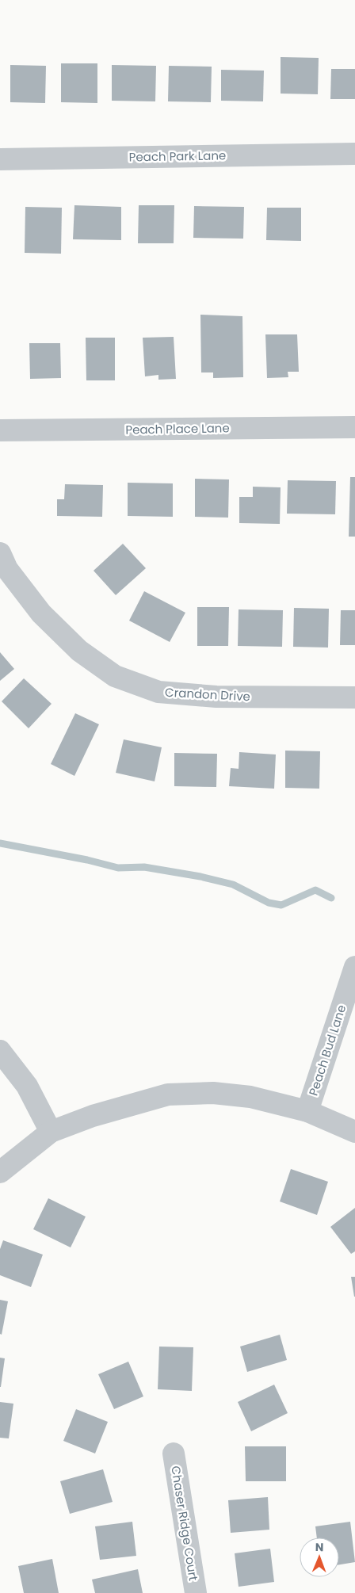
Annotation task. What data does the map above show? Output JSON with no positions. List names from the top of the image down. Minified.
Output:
{"streets":{"street":["Peach Park Lane","Peach Place Lane","Crandon Drive","Peach Bud Lane","Chaser Ridge Court"]},"north":"top"}
